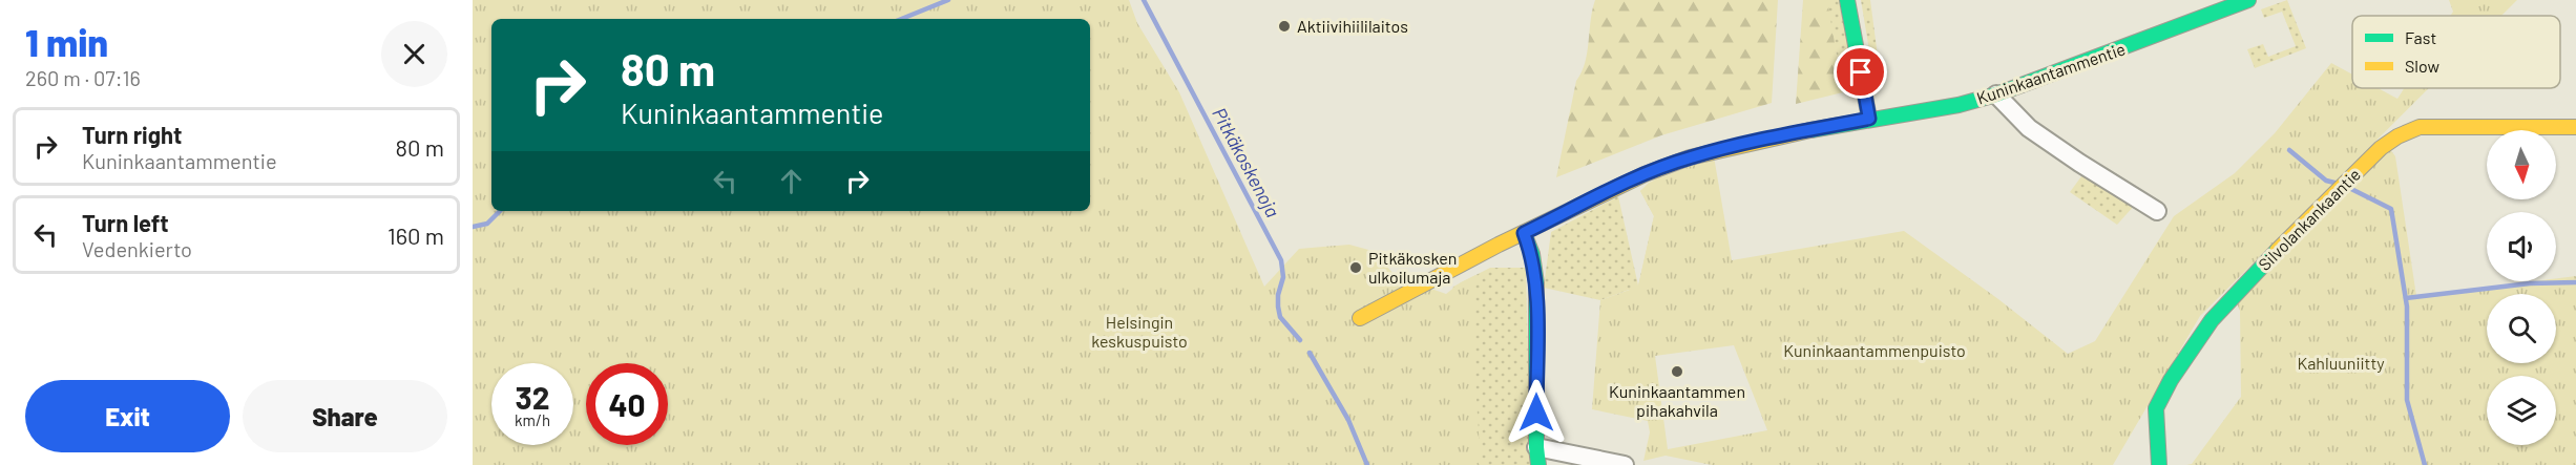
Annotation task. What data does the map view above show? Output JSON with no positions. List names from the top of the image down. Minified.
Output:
{"streets":{"street":["Kuninkaantammentie","Silvolankankaantie"]},"water":["Pitkäkoskenoja"],"parks":["Helsingin keskuspuisto","Kuninkaantammenpuisto","Kahluuniitty"],"places":["Aktiivihiililaitos","Pitkäkosken ulkoilumaja","Kuninkaantammen pihakahvila"],"legend":["Fast","Slow"],"north":"bottom","page":{"heading":["1 min","260 m · 07:16"],"turn":["80 m","Kuninkaantammentie"],"list":[{"name":"Turn right","note":"Kuninkaantammentie","value":"80 m"},{"name":"Turn left","note":"Vedenkierto","value":"160 m"}],"speed":"32 km/h","limit":"40","buttons":["Exit","Share"]}}
